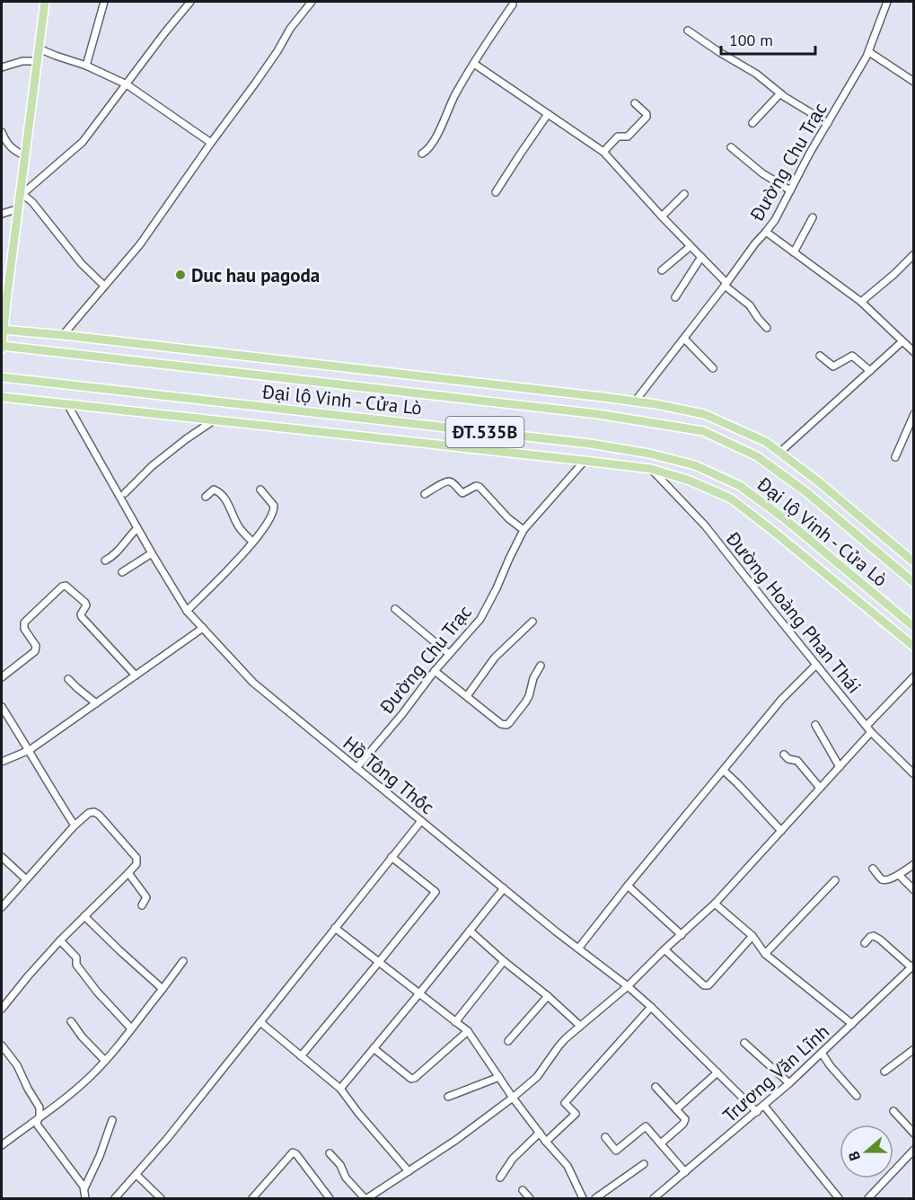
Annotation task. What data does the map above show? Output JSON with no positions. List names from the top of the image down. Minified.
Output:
{"streets":{"main road":["Đại lộ Vinh - Cửa Lò","ĐT.535B"],"street":["Đường Chu Trạc","Đường Hoàng Phan Thái","Hồ Tông Thốc","Trương Văn Lĩnh"]},"crossings":[["Đường Chu Trạc","Hồ Tông Thốc"],["Hồ Tông Thốc","Trương Văn Lĩnh"]],"places":["Duc hau pagoda"],"scale_bar":"100 m","north":"left"}
